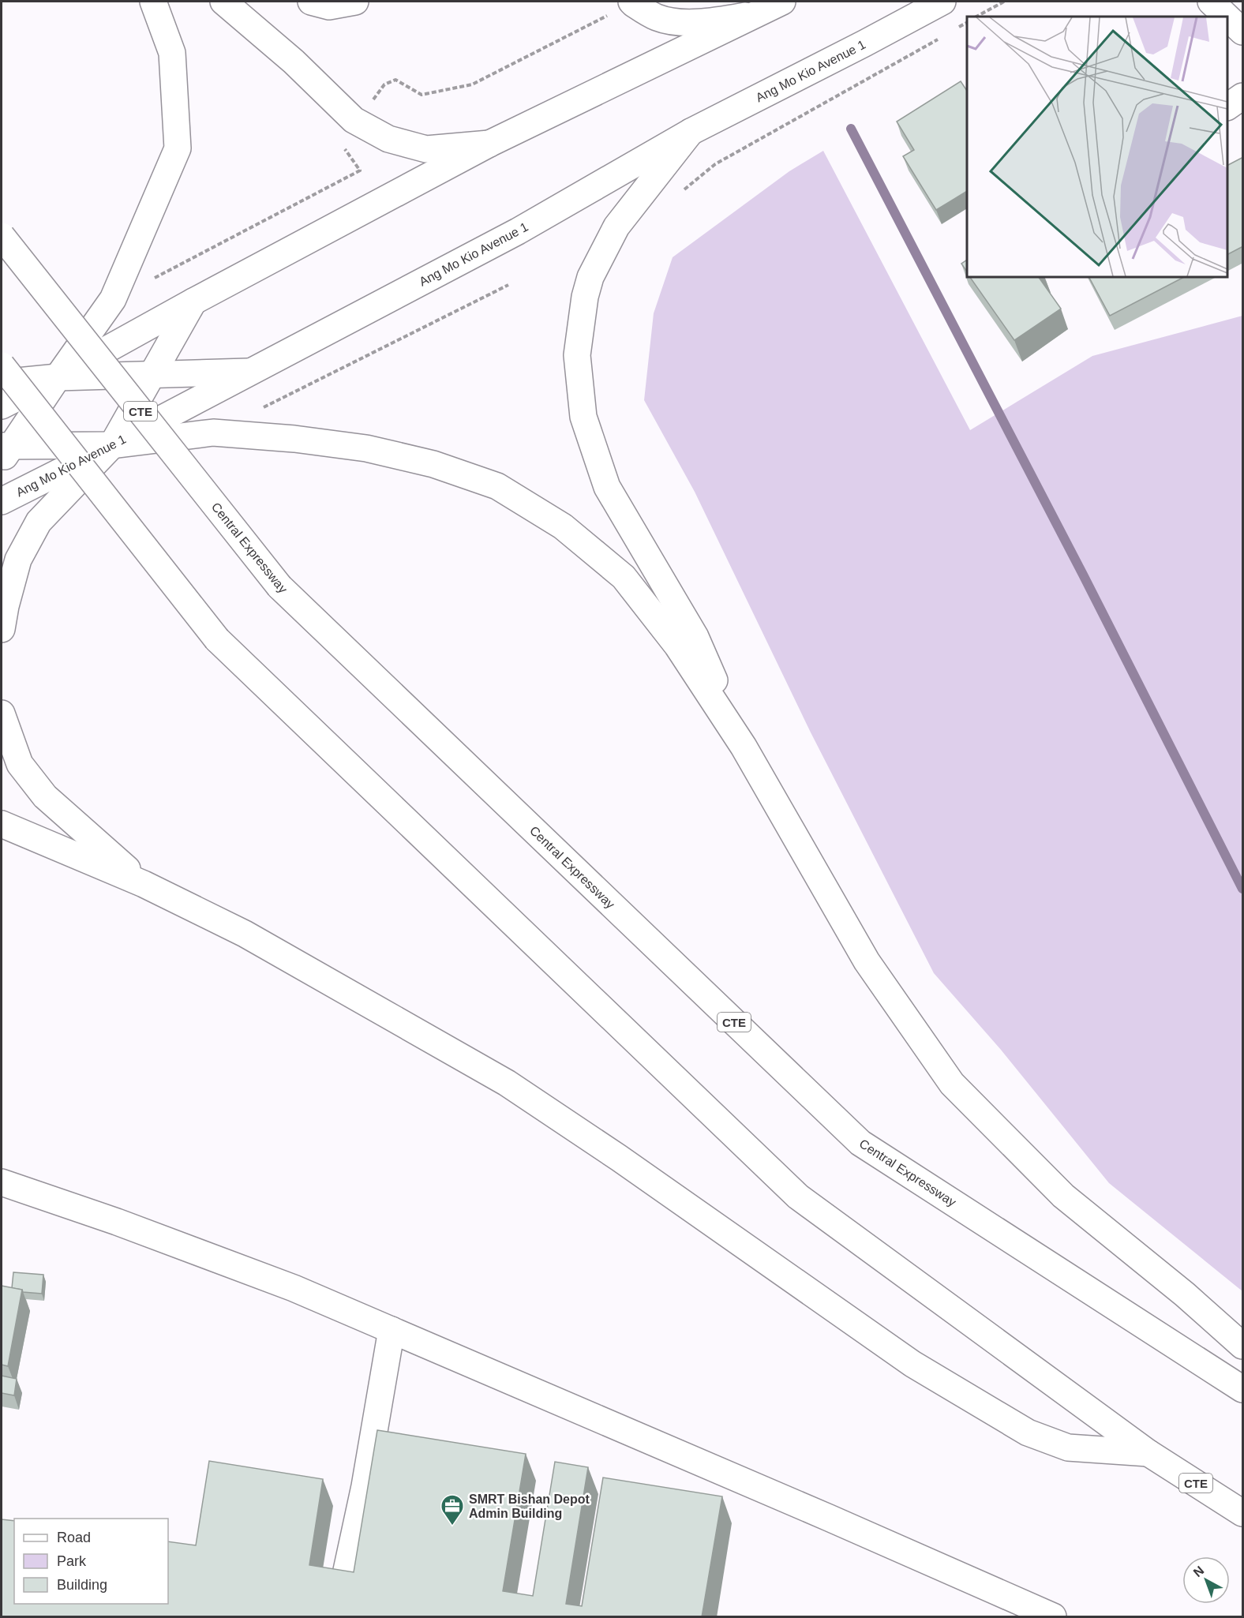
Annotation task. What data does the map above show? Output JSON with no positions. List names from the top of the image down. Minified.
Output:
{"streets":{"main road":["Ang Mo Kio Avenue 1","CTE","Central Expressway"]},"places":{"office":["SMRT Bishan Depot Admin Building"]},"legend":["Road","Park","Building"],"north":"top left"}
